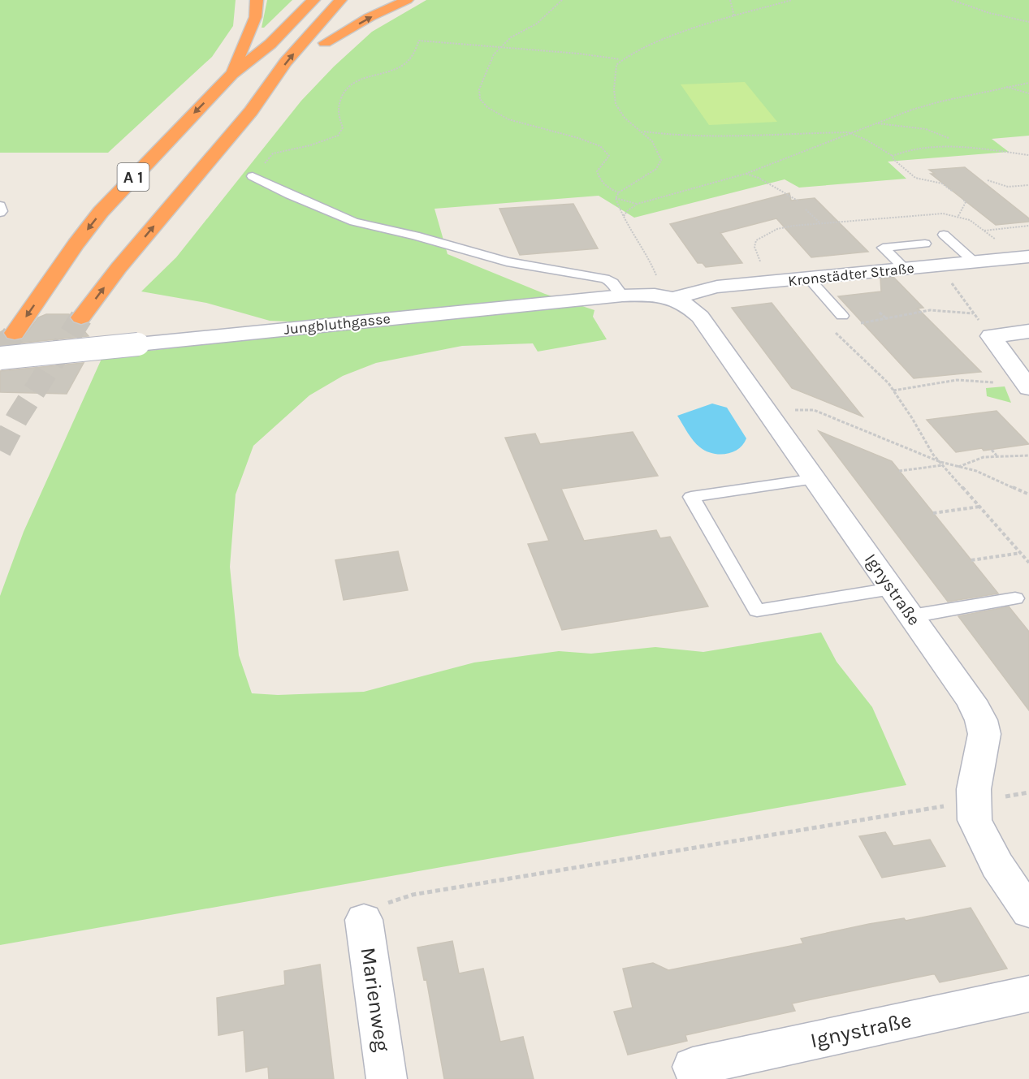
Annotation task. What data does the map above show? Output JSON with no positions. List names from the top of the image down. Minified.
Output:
{"streets":{"highway":["A 1"],"street":["Kronstädter Straße","Jungbluthgasse","Ignystraße","Marienweg"]},"crossings":[["Kronstädter Straße","Jungbluthgasse"],["Kronstädter Straße","Ignystraße"],["Jungbluthgasse","Ignystraße"]]}
